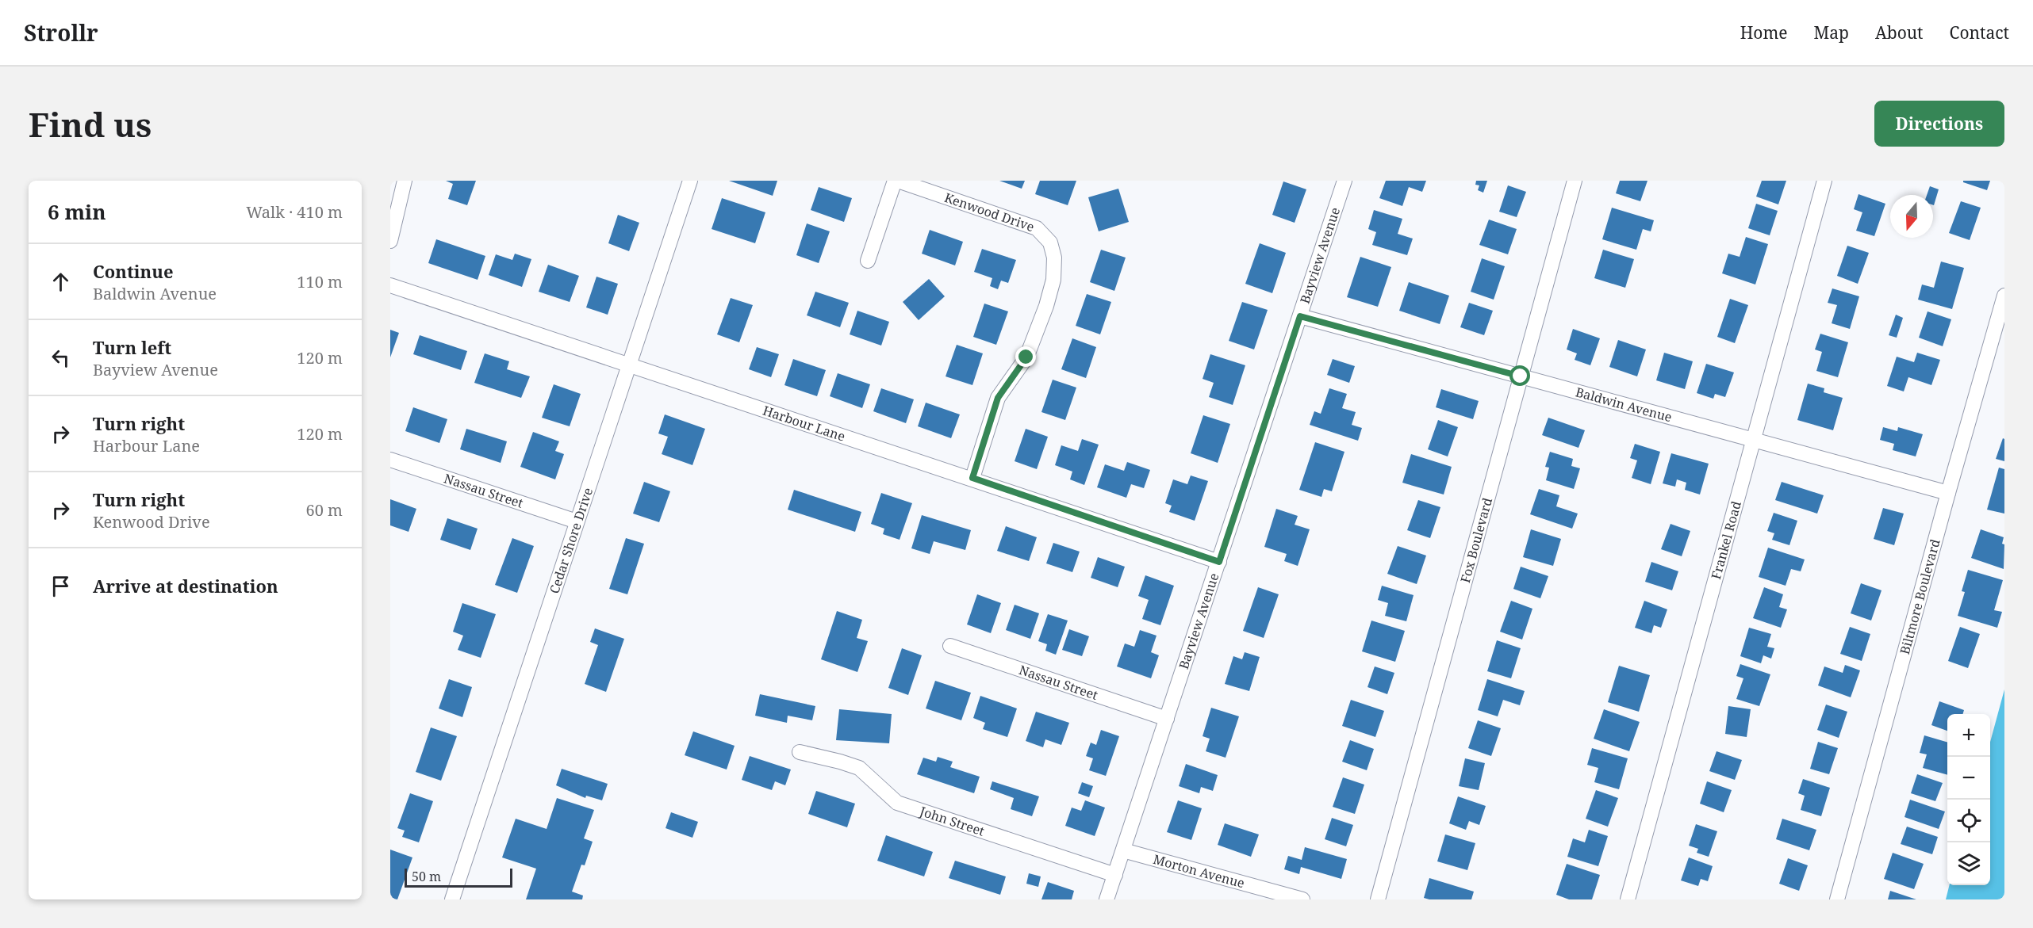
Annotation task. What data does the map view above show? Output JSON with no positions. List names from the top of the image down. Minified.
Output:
{"streets":{"street":["Kenwood Drive","Bayview Avenue","Baldwin Avenue","Harbour Lane","Nassau Street","Cedar Shore Drive","Fox Boulevard","Frankel Road","Biltmore Boulevard","John Street","Morton Avenue"]},"crossings":[["Kenwood Drive","Harbour Lane"],["Bayview Avenue","Baldwin Avenue"],["Bayview Avenue","Harbour Lane"],["Bayview Avenue","Nassau Street"],["Bayview Avenue","John Street"],["Bayview Avenue","Morton Avenue"],["Baldwin Avenue","Fox Boulevard"],["Baldwin Avenue","Frankel Road"],["Baldwin Avenue","Biltmore Boulevard"],["Harbour Lane","Cedar Shore Drive"],["Nassau Street","Cedar Shore Drive"]],"scale_bar":"50 m","north":"bottom","page":{"header":"Strollr","nav":["Home","Map","About","Contact"],"buttons":"Directions","title":"Find us","heading":["6 min","Walk · 410 m"],"list":[["Continue","Baldwin Avenue","110 m"],["Turn left","Bayview Avenue","120 m"],["Turn right","Harbour Lane","120 m"],["Turn right","Kenwood Drive","60 m"],"Arrive at destination"],"map_buttons":["+","−"],"scale":"50 m"}}
